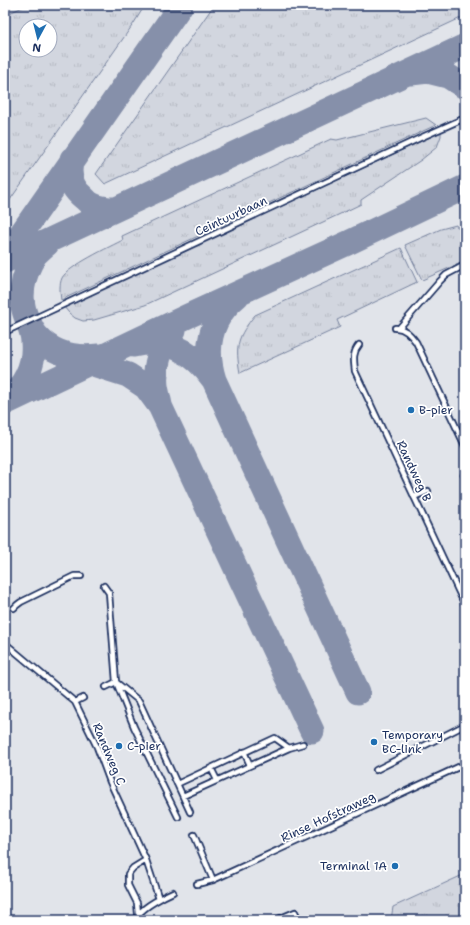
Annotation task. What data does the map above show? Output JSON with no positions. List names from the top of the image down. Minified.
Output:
{"streets":{"lane":["Ceintuurbaan","Randweg B","Randweg C","Rinse Hofstraweg"]},"places":["B-pier","Temporary BC-link","C-pier","Terminal 1A"],"north":"bottom"}
